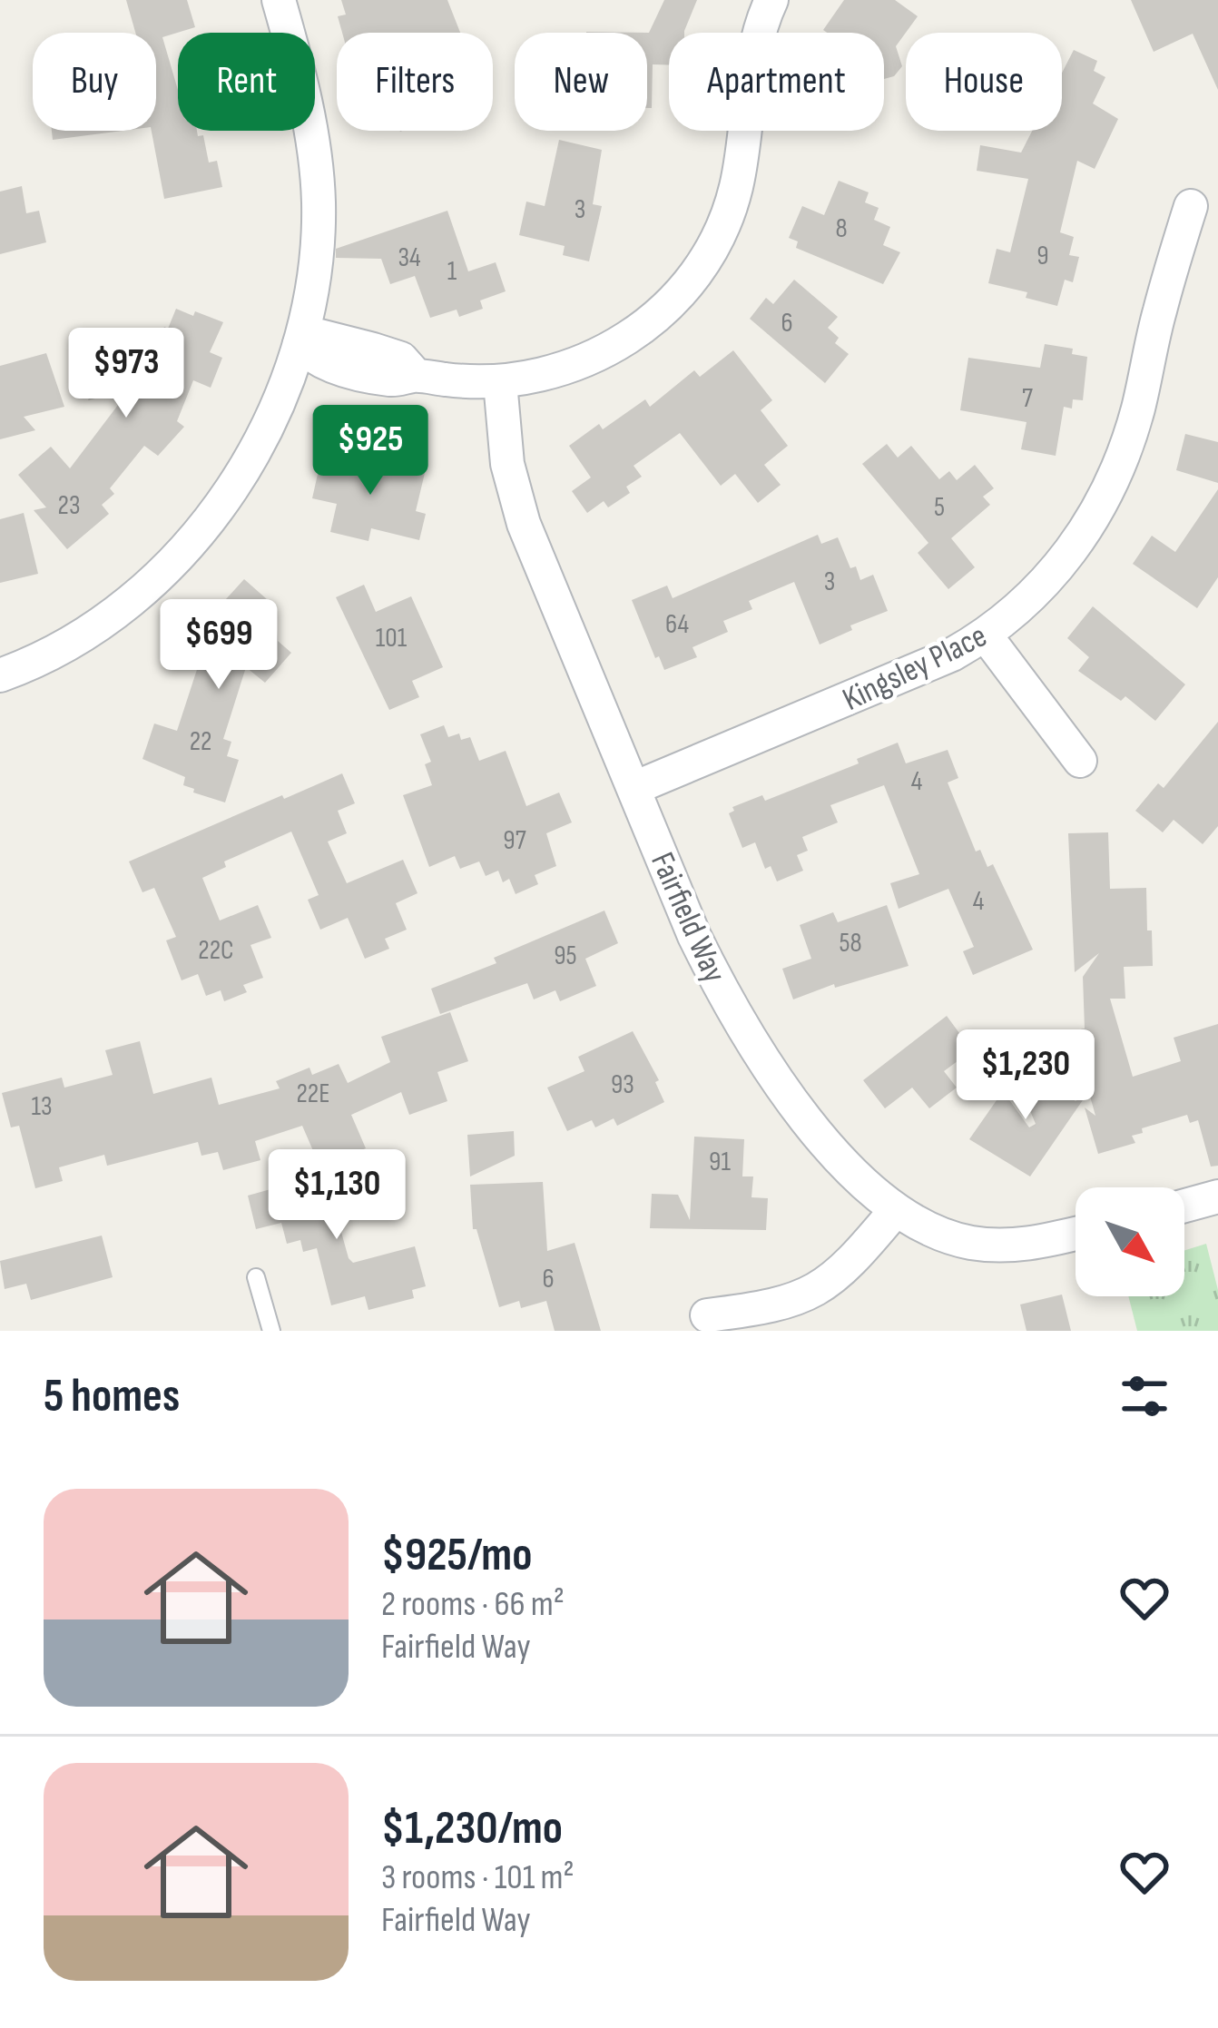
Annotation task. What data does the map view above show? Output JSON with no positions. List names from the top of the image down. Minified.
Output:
{"streets":{"street":["Kingsley Place","Fairfield Way"]},"crossings":[["Kingsley Place","Fairfield Way"]],"house_numbers":["3","8","9","34","1","6","7","23","5","3","64","101","22","4","97","4","58","22C","95","93","22E","13","91","6"],"north":"bottom right","page":{"chip":["Buy","Rent","Filters","New","Apartment","House"],"price":["$973","$925","$699","$1,230","$1,130"],"heading":"5 homes","list":[{"name":"$925/mo","note":"2 rooms · 66 m² · Fairfield Way"},{"name":"$1,230/mo","note":"3 rooms · 101 m² · Fairfield Way"}]}}
